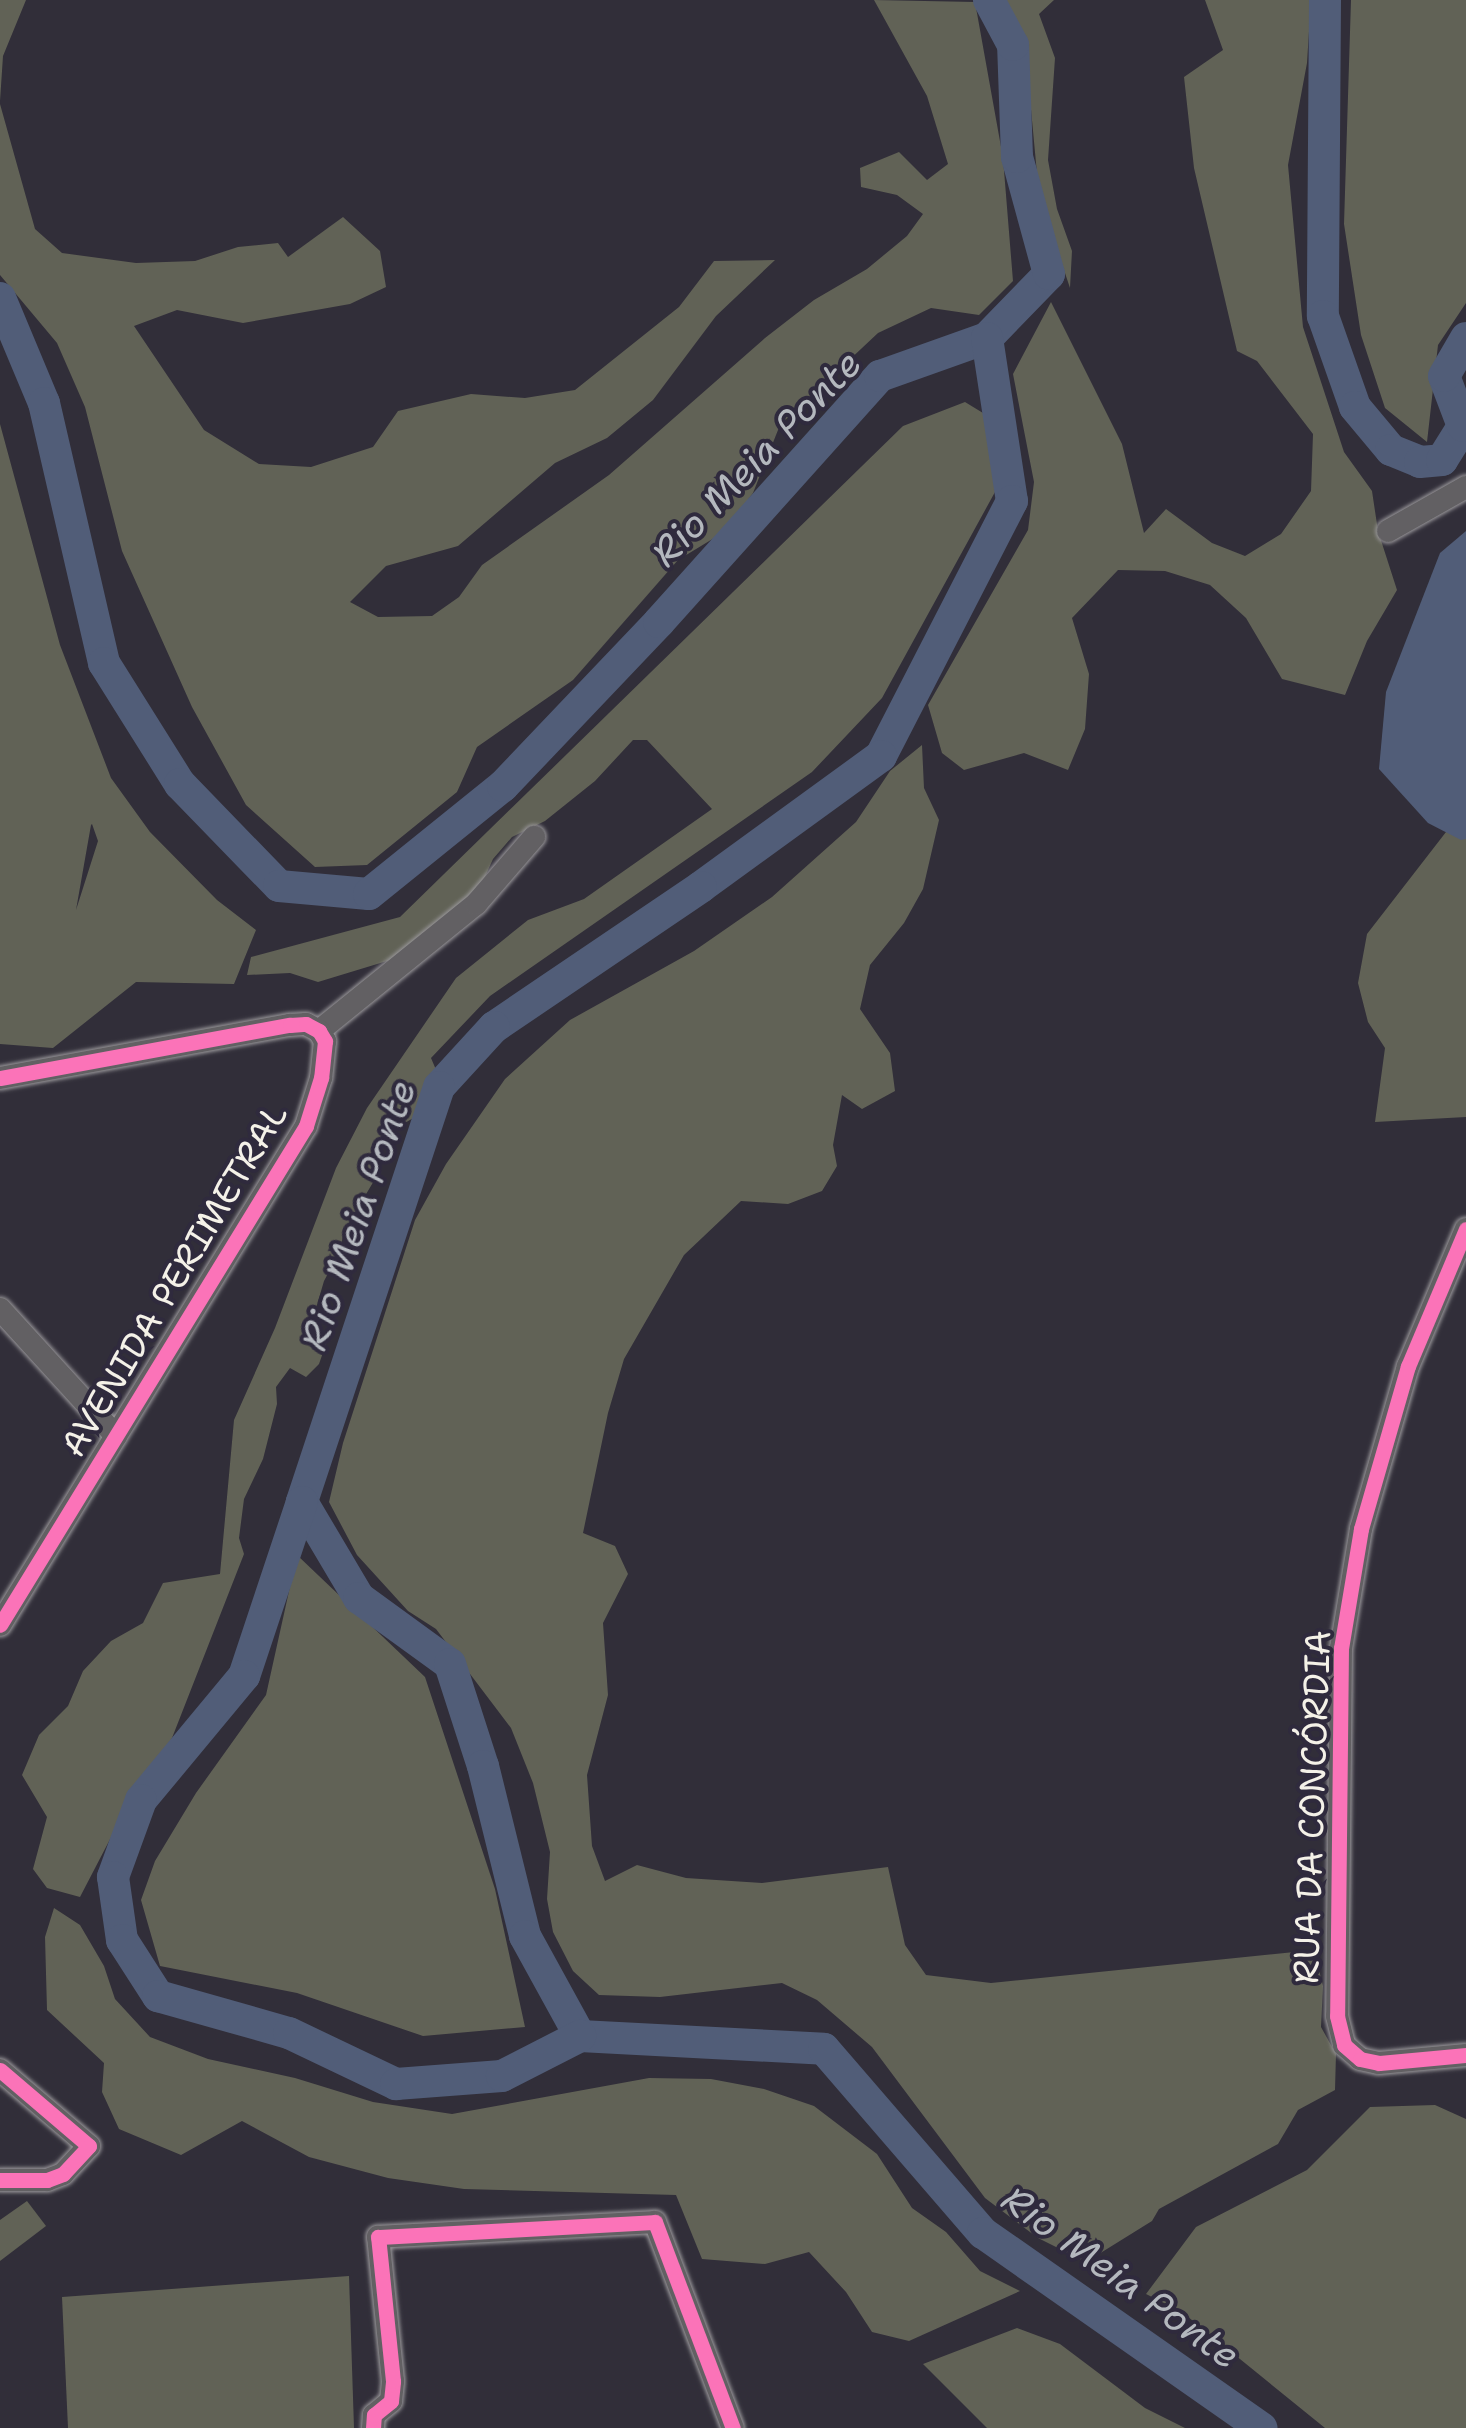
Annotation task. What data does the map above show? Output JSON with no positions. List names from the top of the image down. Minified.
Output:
{"streets":{"street":["AVENIDA PERIMETRAL","RUA DA CONCÓRDIA"]},"water":["Rio Meia Ponte"]}
